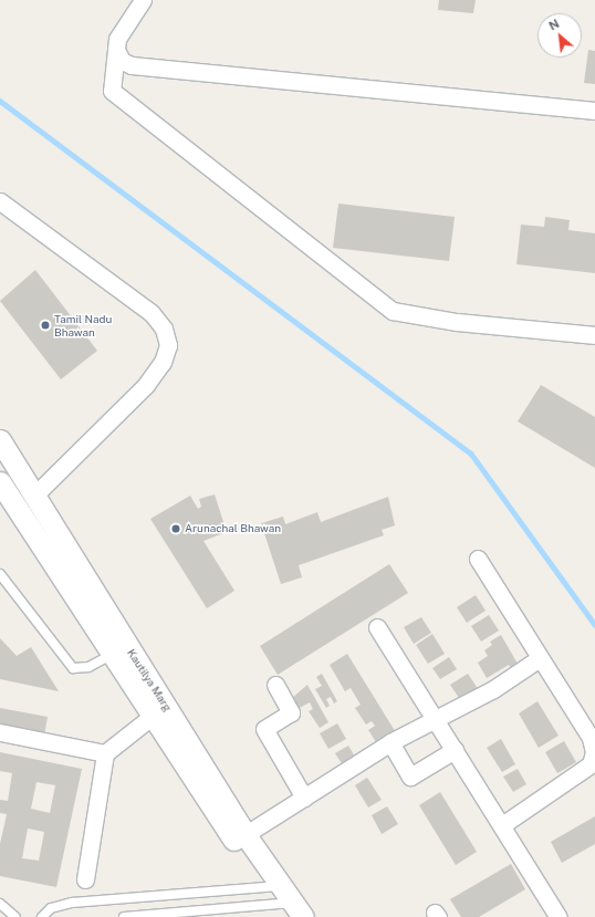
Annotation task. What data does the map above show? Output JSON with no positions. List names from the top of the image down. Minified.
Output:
{"streets":{"street":["Kautilya Marg"]},"places":["Tamil Nadu Bhawan","Arunachal Bhawan"],"north":"top left"}
